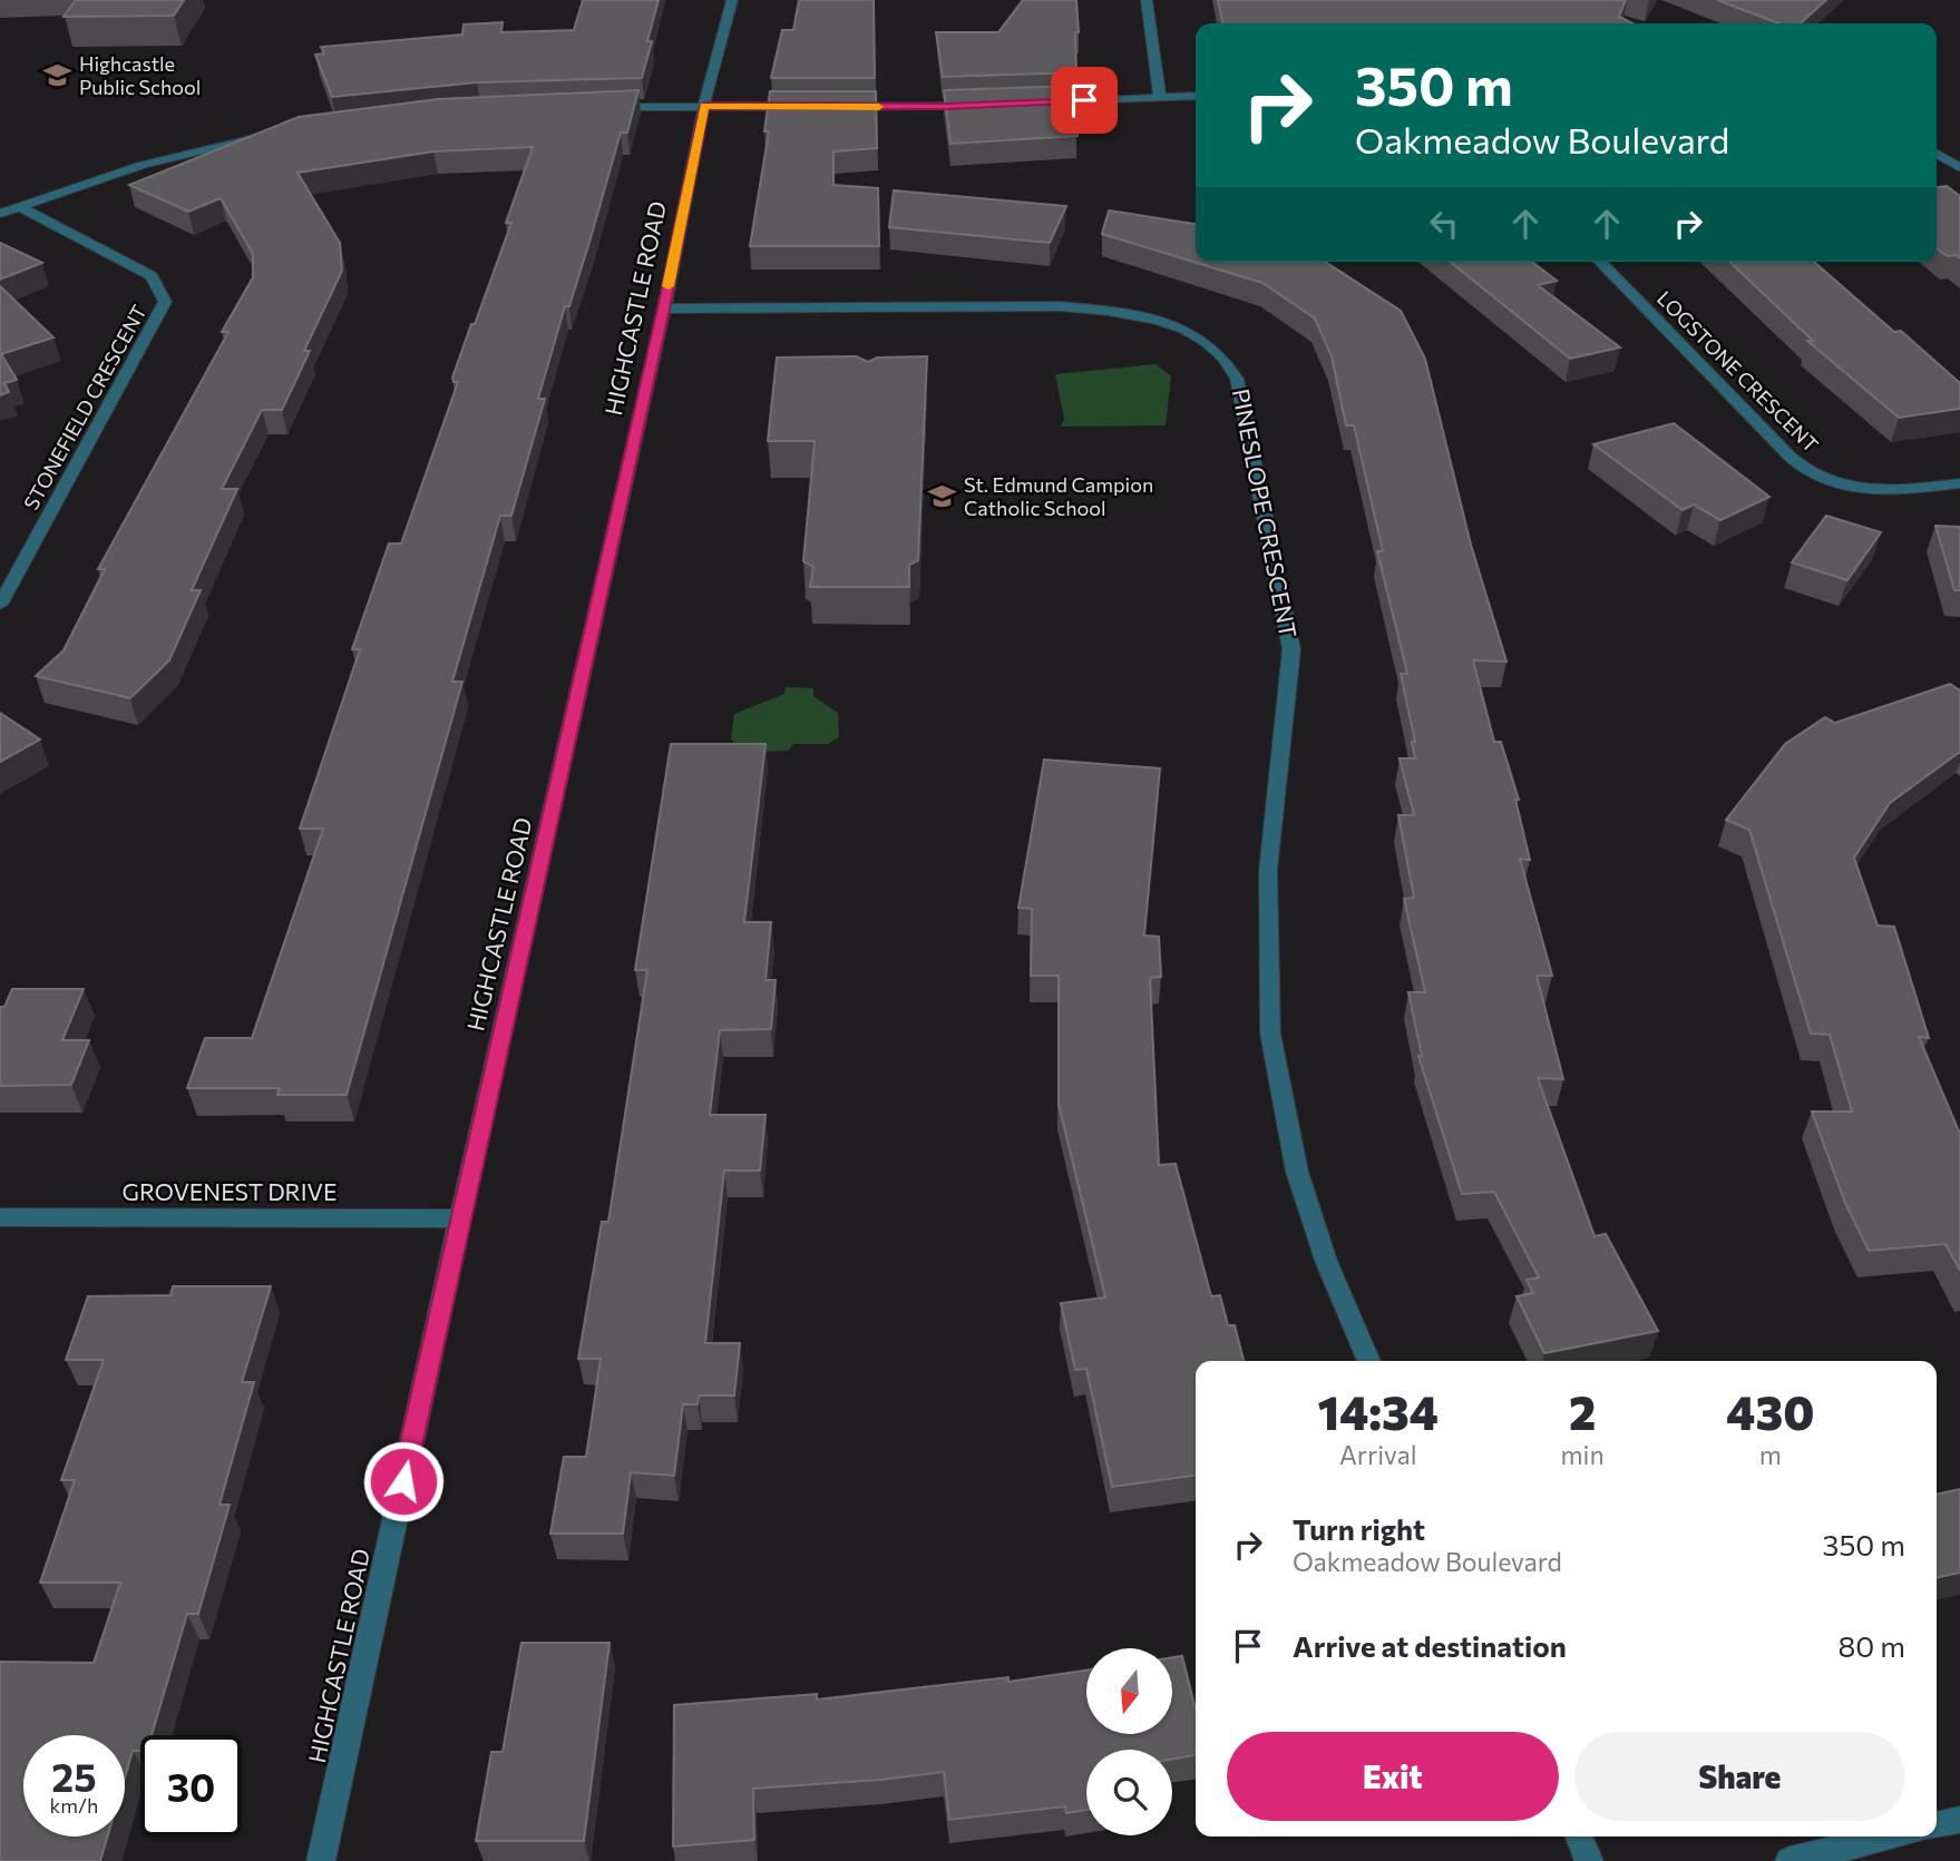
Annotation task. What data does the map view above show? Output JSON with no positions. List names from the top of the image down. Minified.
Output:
{"streets":{"street":["HIGHCASTLE ROAD","LOGSTONE CRESCENT","STONEFIELD CRESCENT","PINESLOPE CRESCENT","GROVENEST DRIVE"]},"crossings":[["HIGHCASTLE ROAD","PINESLOPE CRESCENT"],["HIGHCASTLE ROAD","GROVENEST DRIVE"]],"places":{"school or university":["Highcastle Public School","St. Edmund Campion Catholic School"]},"north":"bottom","page":{"turn":["350 m","Oakmeadow Boulevard"],"eta":["14:34","Arrival","2","min","430","m"],"list":[{"name":"Turn right","note":"Oakmeadow Boulevard","value":"350 m"},{"name":"Arrive at destination","value":"80 m"}],"buttons":["Exit","Share"],"speed":"25 km/h","limit":"30"}}
